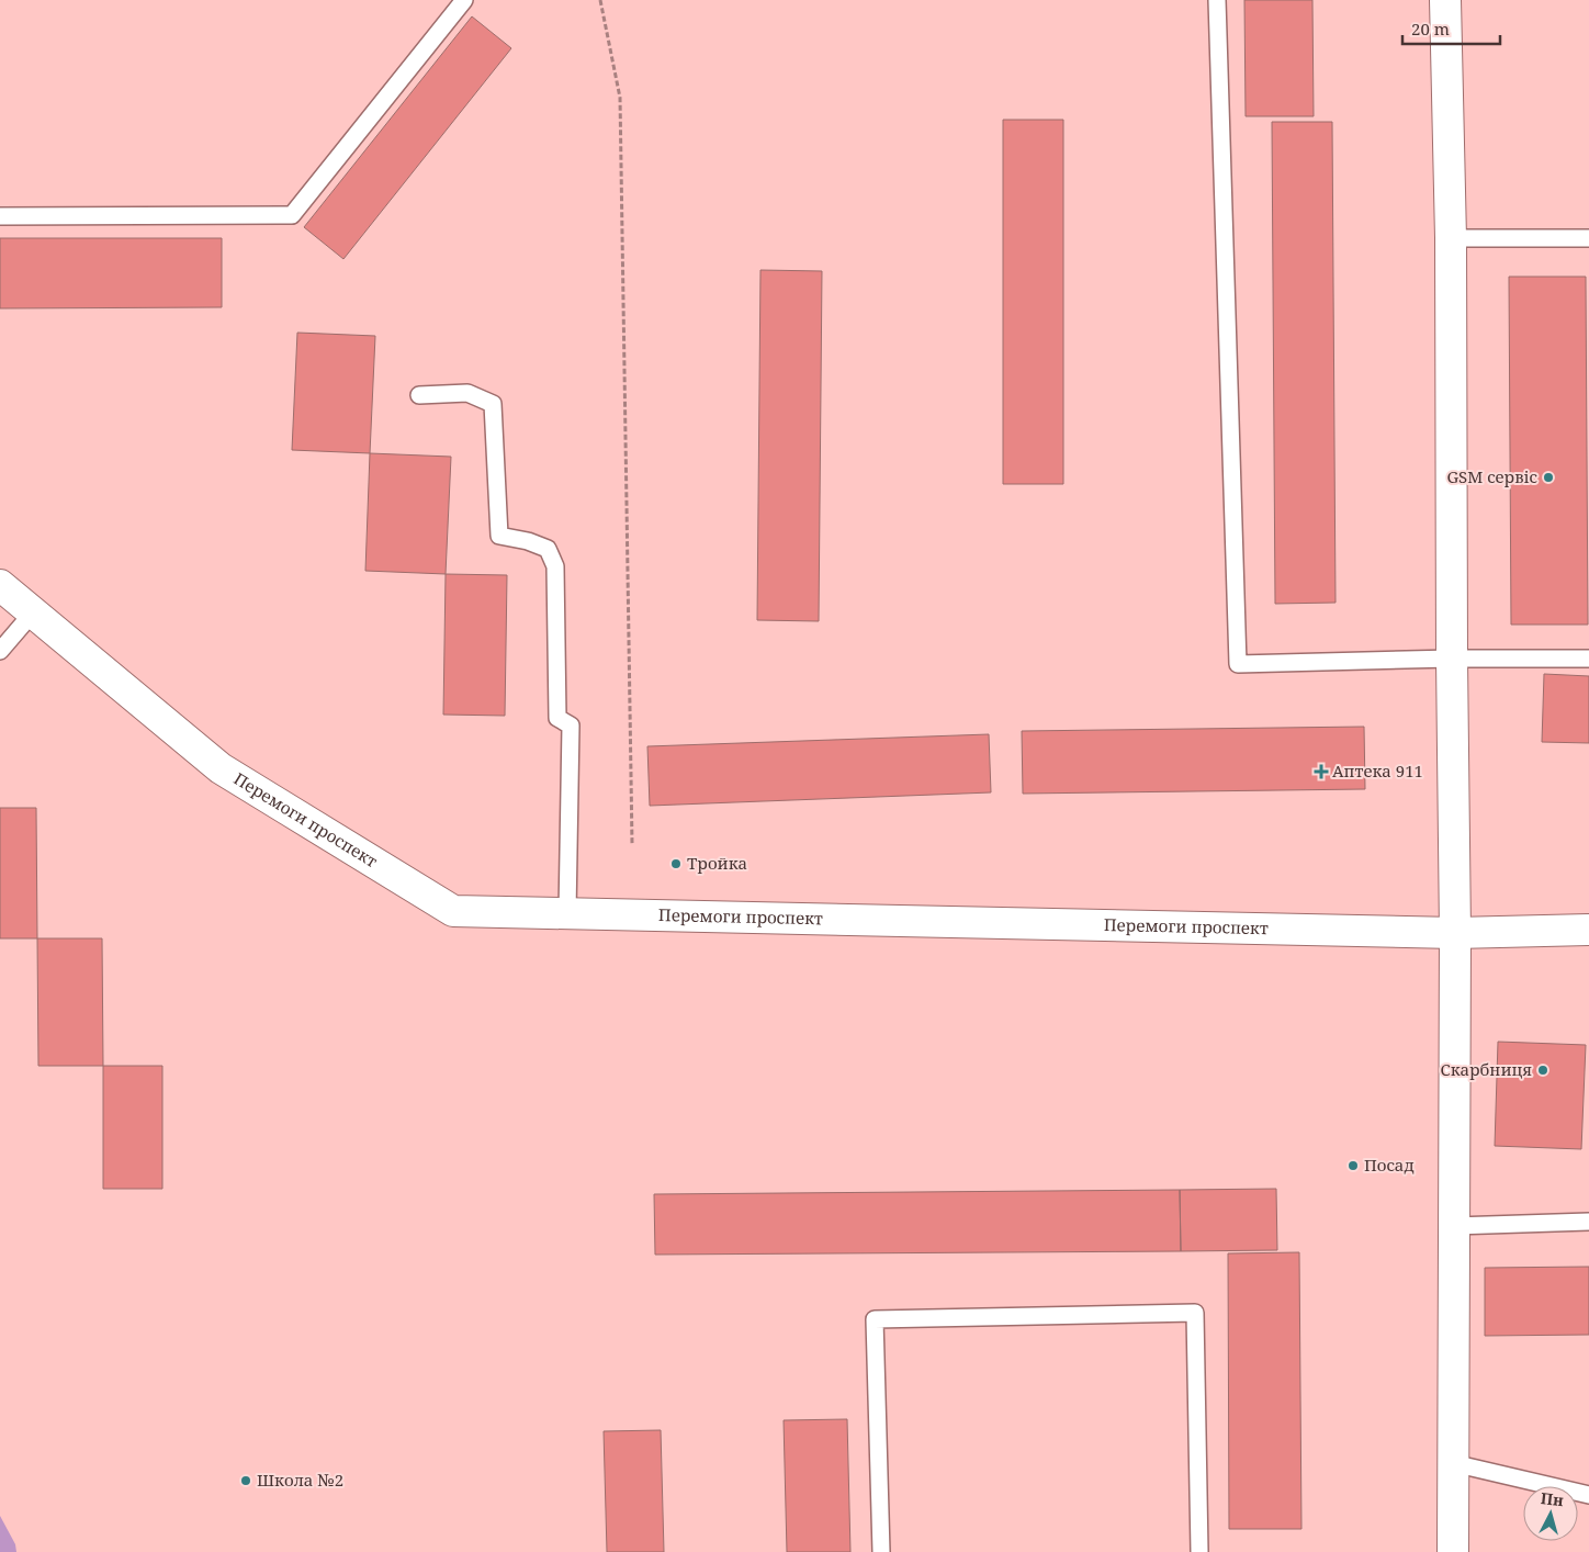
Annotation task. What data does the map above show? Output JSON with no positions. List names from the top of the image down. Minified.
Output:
{"streets":{"street":["Перемоги проспект"]},"places":{"other":["GSM сервіс","Тройка","Скарбниця","Посад","Школа №2"],"health":["Аптека 911"]},"scale_bar":"20 m","north":"top"}
